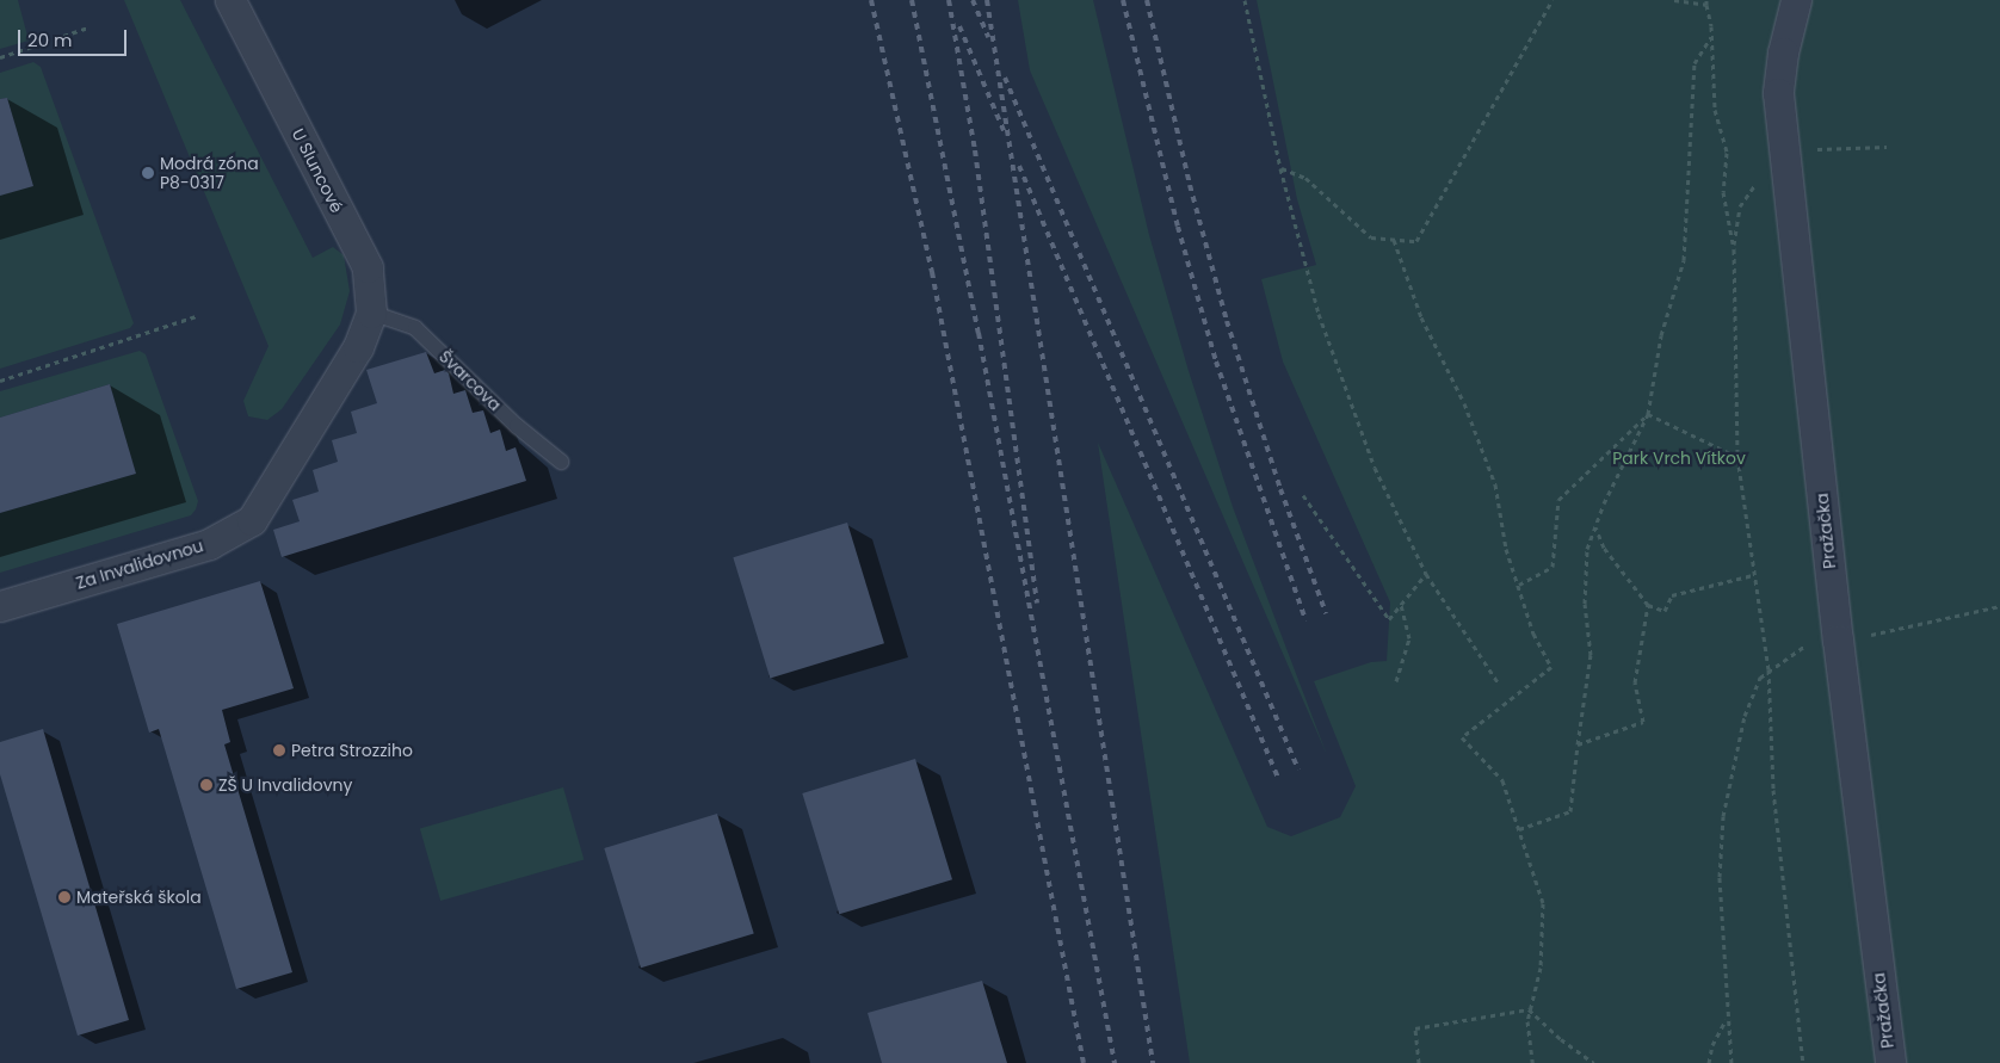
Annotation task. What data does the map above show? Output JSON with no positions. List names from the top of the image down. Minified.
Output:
{"streets":{"street":["U Sluncové","Pražačka","Za Invalidovnou"],"lane":["Švarcova"]},"crossings":[["U Sluncové","Švarcova"],["U Sluncové","Za Invalidovnou"]],"parks":["Park Vrch Vítkov"],"places":["Modrá zóna P8-0317","Petra Strozziho","ZŠ U Invalidovny","Mateřská škola"],"scale_bar":"20 m"}
